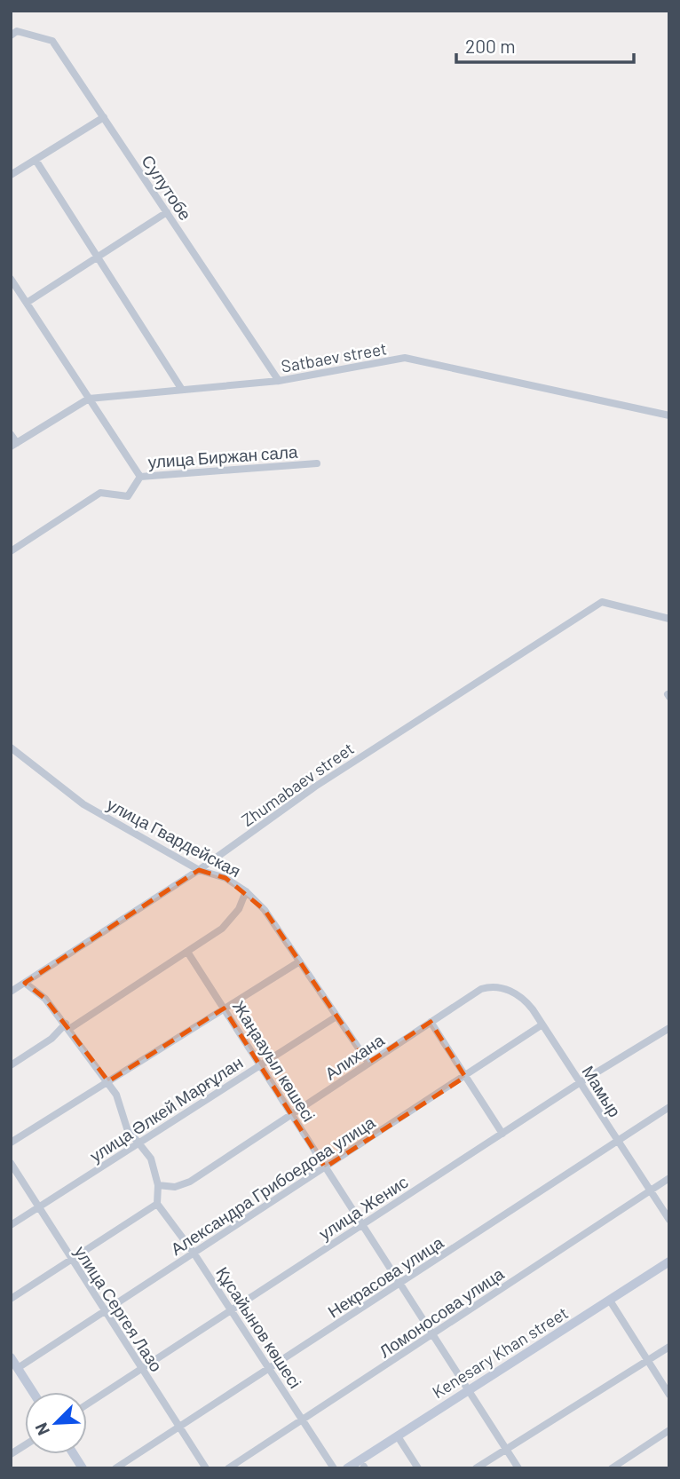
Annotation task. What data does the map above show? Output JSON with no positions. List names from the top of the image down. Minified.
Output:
{"streets":{"main road":["Kenesary Khan street"],"street":["Сулутобе","Satbaev street","улица Биржан сала","Zhumabaev street","улица Гвардейская","Алихана","Жаңаауыл көшесі","Мамыр","улица Әлкей Марғұлан","Александра Грибоедова улица","улица Женис","Некрасова улица","улица Сергея Лазо","Ломоносова улица","Құсайынов көшесі"]},"crossings":[["Сулутобе","Satbaev street"],["Zhumabaev street","улица Гвардейская"],["улица Гвардейская","Алихана"],["улица Гвардейская","улица Әлкей Марғұлан"],["Алихана","Жаңаауыл көшесі"],["Алихана","Мамыр"],["Жаңаауыл көшесі","улица Әлкей Марғұлан"],["Жаңаауыл көшесі","Александра Грибоедова улица"],["Жаңаауыл көшесі","улица Женис"],["Жаңаауыл көшесі","Некрасова улица"],["Жаңаауыл көшесі","Ломоносова улица"],["Жаңаауыл көшесі","Kenesary Khan street"],["Мамыр","Александра Грибоедова улица"],["Мамыр","улица Женис"],["Мамыр","Некрасова улица"],["Мамыр","Ломоносова улица"],["улица Әлкей Марғұлан","улица Сергея Лазо"],["Александра Грибоедова улица","улица Сергея Лазо"],["Александра Грибоедова улица","Құсайынов көшесі"],["улица Женис","улица Сергея Лазо"],["улица Женис","Құсайынов көшесі"],["Некрасова улица","улица Сергея Лазо"],["Некрасова улица","Құсайынов көшесі"],["Ломоносова улица","Құсайынов көшесі"]],"scale_bar":"200 m","north":"bottom left"}
